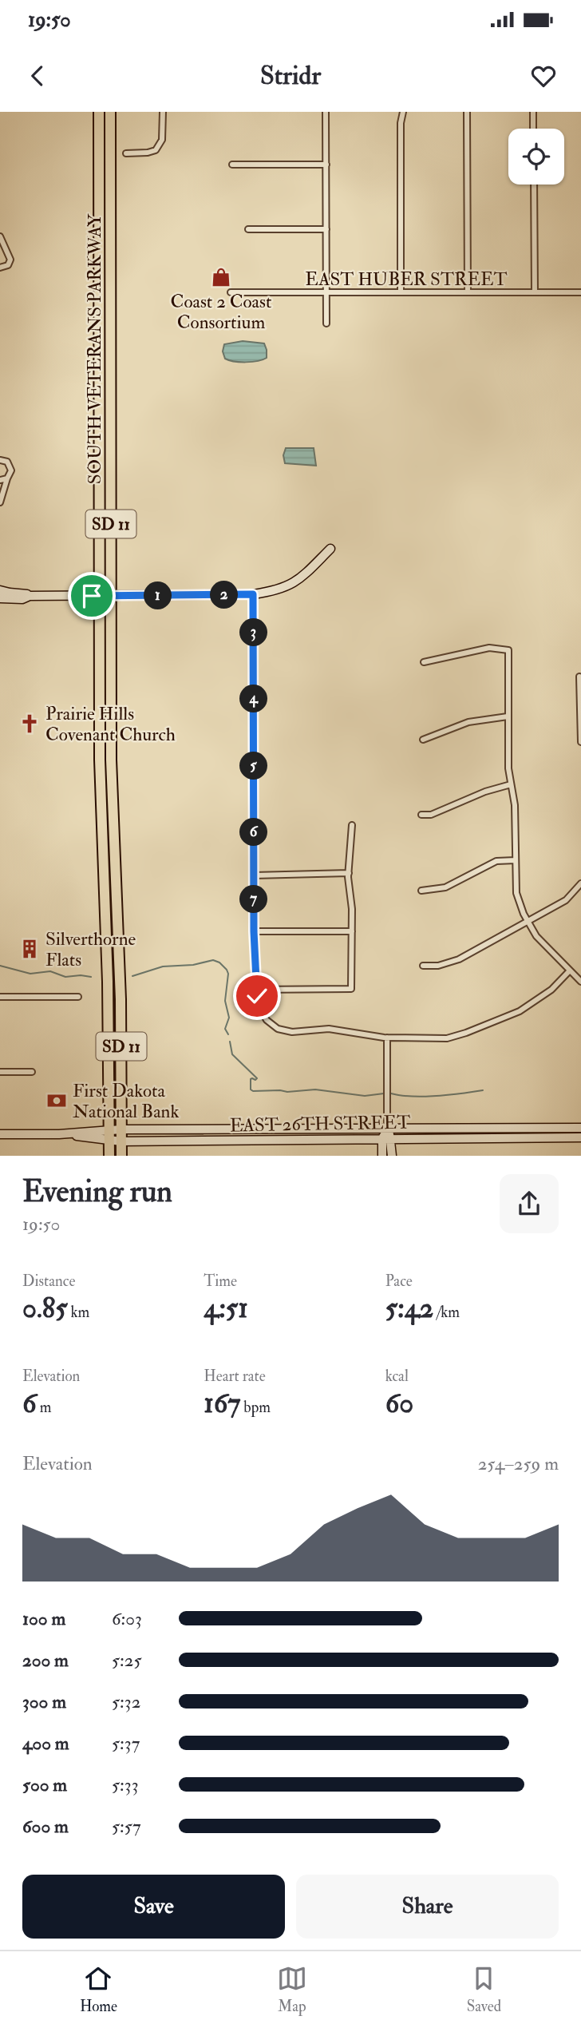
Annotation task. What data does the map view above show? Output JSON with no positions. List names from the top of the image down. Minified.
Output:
{"streets":{"highway":["SOUTH VETERANS PARKWAY","SD 11"],"main road":["EAST 26TH STREET"],"street":["EAST HUBER STREET"]},"crossings":[["SOUTH VETERANS PARKWAY","EAST 26TH STREET"]],"places":{"shop":["Coast 2 Coast Consortium"],"church":["Prairie Hills Covenant Church"],"building":["Silverthorne Flats"],"bank":["First Dakota National Bank"]},"page":{"status":"19:50","header":"Stridr","pins":["2","1","3","4","5","6","7"],"heading":["Evening run","19:50"],"stats":[["Distance","0.85 km"],["Time","4:51"],["Pace","5:42 /km"],["Elevation","6 m"],["Heart rate","167 bpm"],["kcal","60"]],"chart":["Elevation","254–259 m"],"list":[{"name":"100 m","note":"6:03"},{"name":"200 m","note":"5:25"},{"name":"300 m","note":"5:32"},{"name":"400 m","note":"5:37"},{"name":"500 m","note":"5:33"},{"name":"600 m","note":"5:57"}],"buttons":["Save","Share"],"tabs":["Home","Map","Saved"]}}
